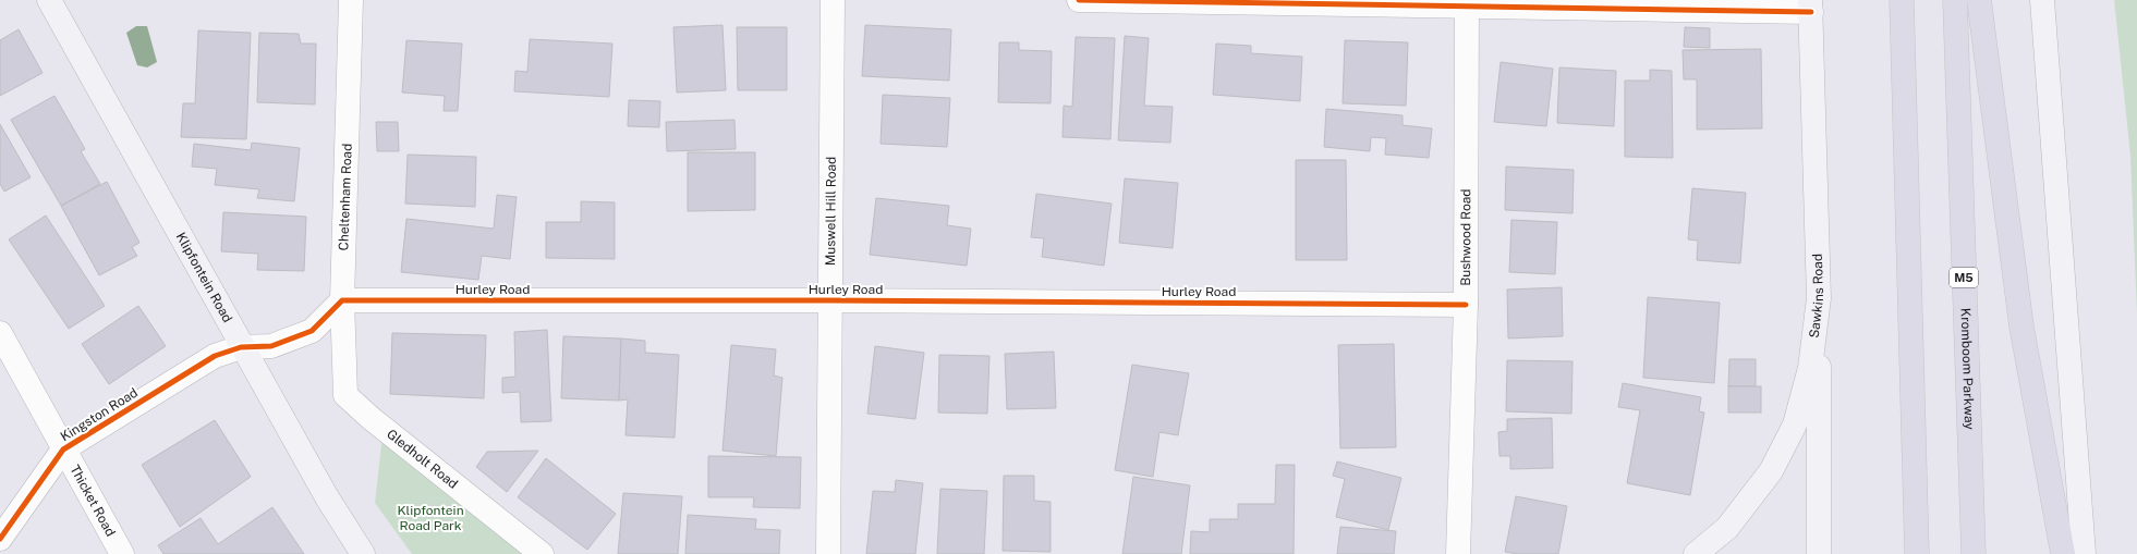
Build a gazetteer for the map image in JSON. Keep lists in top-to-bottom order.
{
  "streets": {
    "highway": ["M5", "Kromboom Parkway"],
    "main road": ["Klipfontein Road", "Sawkins Road"],
    "street": [
      "Cheltenham Road",
      "Muswell Hill Road",
      "Bushwood Road",
      "Hurley Road",
      "Kingston Road",
      "Gledholt Road",
      "Thicket Road"
    ]
  },
  "crossings": [
    ["Cheltenham Road", "Hurley Road"],
    ["Cheltenham Road", "Gledholt Road"],
    ["Muswell Hill Road", "Hurley Road"],
    ["Bushwood Road", "Hurley Road"],
    ["Klipfontein Road", "Kingston Road"],
    ["Kingston Road", "Thicket Road"]
  ],
  "parks": ["Klipfontein Road Park"]
}
